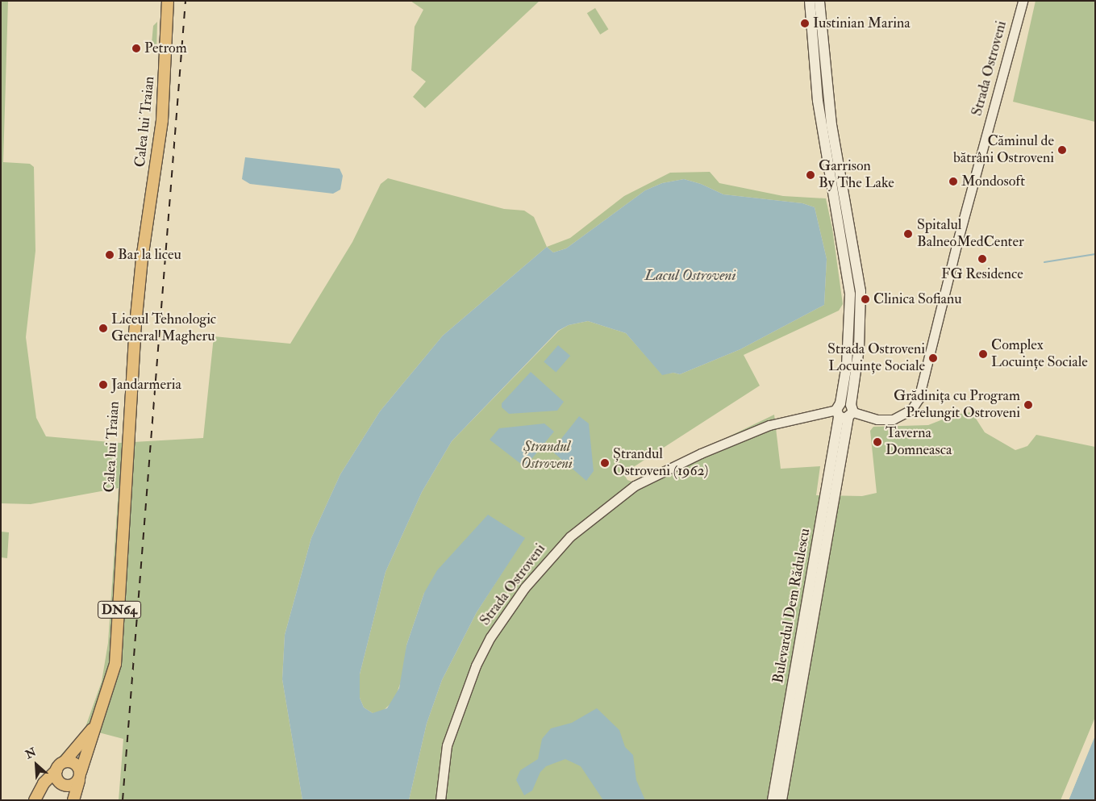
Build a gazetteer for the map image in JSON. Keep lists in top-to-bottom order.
{
  "streets": {
    "main road": ["Calea lui Traian", "Bulevardul Dem Rădulescu", "DN64"],
    "street": ["Strada Ostroveni"]
  },
  "crossings": [
    ["Strada Ostroveni", "Bulevardul Dem Rădulescu"]
  ],
  "water": ["Lacul Ostroveni"],
  "parks": ["Ștrandul Ostroveni"],
  "places": [
    "Iustinian Marina",
    "Petrom",
    "Căminul de bătrâni Ostroveni",
    "Garrison By The Lake",
    "Mondosoft",
    "Spitalul BalneoMedCenter",
    "Bar la liceu",
    "FG Residence",
    "Clinica Sofianu",
    "Liceul Tehnologic General Magheru",
    "Complex Locuințe Sociale",
    "Strada Ostroveni Locuințe Sociale",
    "Jandarmeria",
    "Grădinița cu Program Prelungit Ostroveni",
    "Taverna Domneasca",
    "Ștrandul Ostroveni (1962)"
  ],
  "north": "top left"
}
